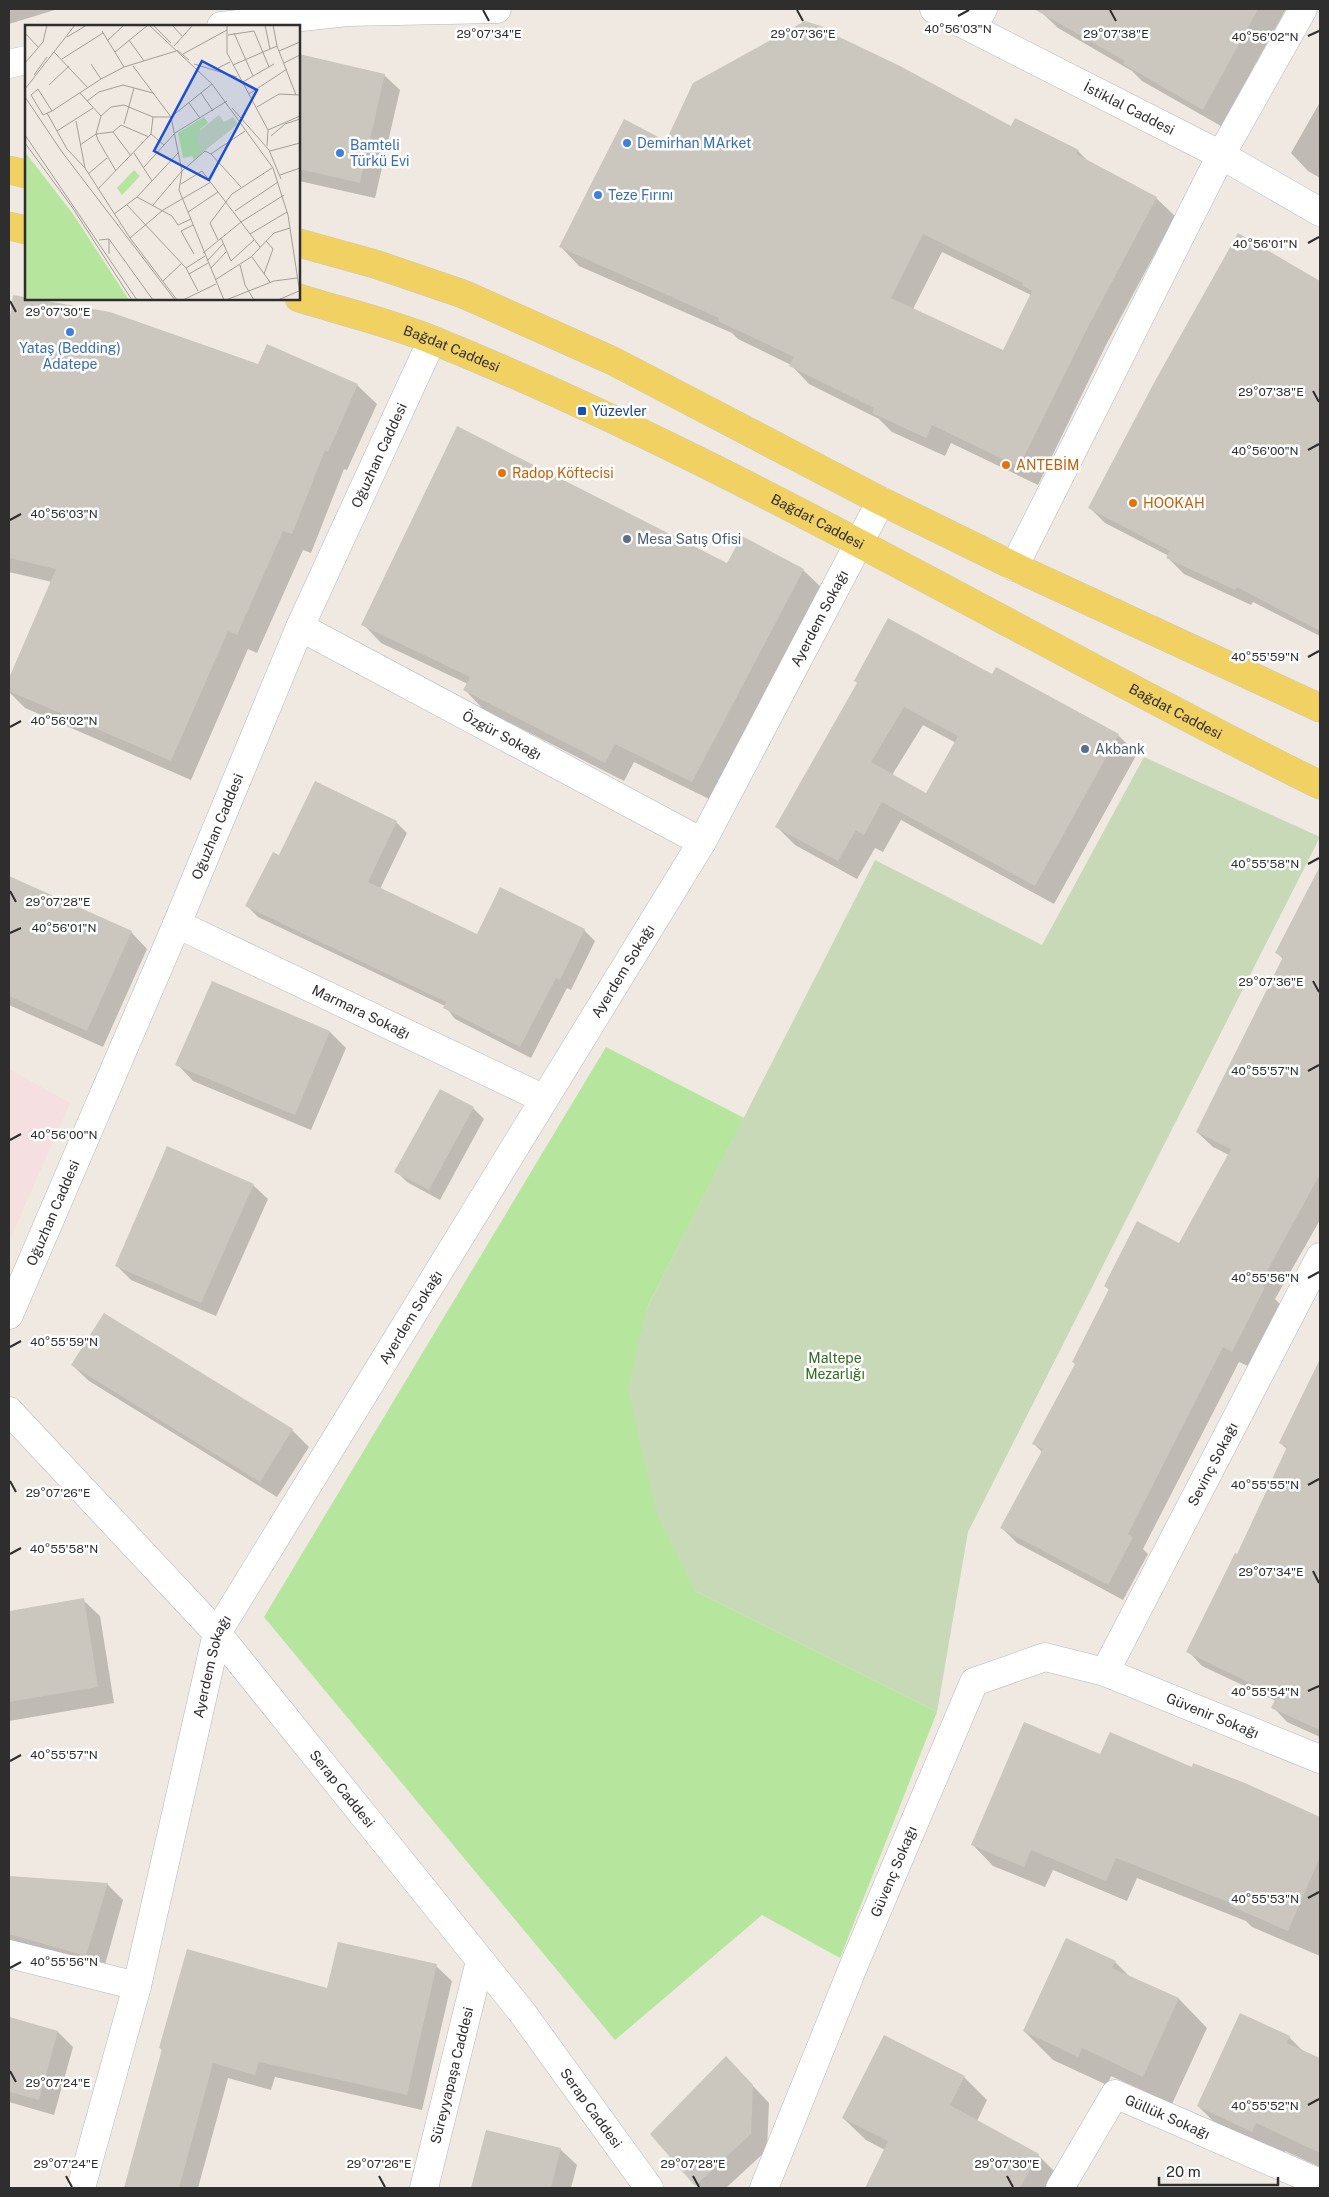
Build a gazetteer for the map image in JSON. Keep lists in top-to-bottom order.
{
  "streets": {
    "main road": ["Bağdat Caddesi"],
    "street": [
      "İstiklal Caddesi",
      "Oğuzhan Caddesi",
      "Ayerdem Sokağı",
      "Özgür Sokağı",
      "Marmara Sokağı",
      "Sevinç Sokağı",
      "Güvenir Sokağı",
      "Serap Caddesi",
      "Güvenç Sokağı",
      "Süreyyapaşa Caddesi",
      "Güllük Sokağı"
    ]
  },
  "crossings": [
    ["Bağdat Caddesi", "Oğuzhan Caddesi"],
    ["Bağdat Caddesi", "Ayerdem Sokağı"],
    ["Oğuzhan Caddesi", "Özgür Sokağı"],
    ["Oğuzhan Caddesi", "Marmara Sokağı"],
    ["Ayerdem Sokağı", "Özgür Sokağı"],
    ["Ayerdem Sokağı", "Marmara Sokağı"],
    ["Ayerdem Sokağı", "Serap Caddesi"],
    ["Sevinç Sokağı", "Güvenir Sokağı"],
    ["Sevinç Sokağı", "Güvenç Sokağı"],
    ["Güvenir Sokağı", "Güvenç Sokağı"],
    ["Serap Caddesi", "Süreyyapaşa Caddesi"]
  ],
  "parks": ["Maltepe Mezarlığı"],
  "places": {
    "other": [
      "Demirhan MArket",
      "Bamteli Türkü Evi",
      "Teze Fırını",
      "Yataş (Bedding) Adatepe",
      "ANTEBİM",
      "Radop Köftecisi",
      "HOOKAH",
      "Mesa Satış Ofisi",
      "Akbank"
    ],
    "transit": ["Yüzevler"]
  },
  "scale_bar": "20 m",
  "coordinates": [
    "40°56'03\"N",
    "29°07'34\"E",
    "29°07'36\"E",
    "29°07'38\"E",
    "40°56'02\"N",
    "40°56'01\"N",
    "29°07'30\"E",
    "40°56'00\"N",
    "40°55'59\"N",
    "40°55'58\"N",
    "29°07'28\"E",
    "40°55'57\"N",
    "40°55'56\"N",
    "40°55'55\"N",
    "29°07'26\"E",
    "40°55'54\"N",
    "40°55'53\"N",
    "29°07'24\"E",
    "40°55'52\"N"
  ]
}
